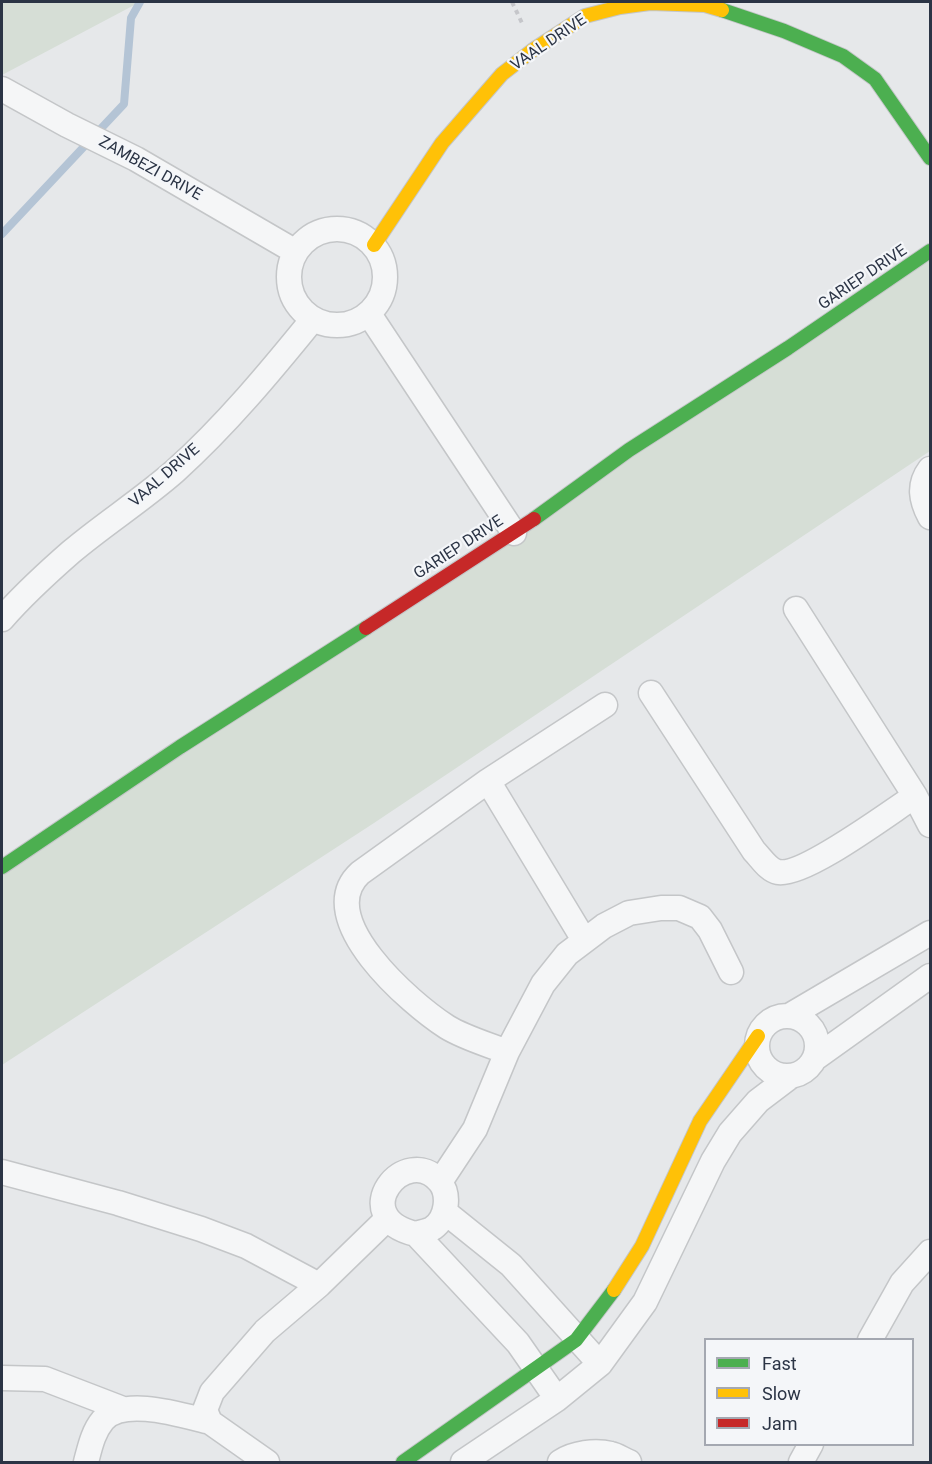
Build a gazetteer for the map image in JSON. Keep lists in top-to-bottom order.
{
  "streets": {
    "street": ["VAAL DRIVE", "ZAMBEZI DRIVE", "GARIEP DRIVE"]
  },
  "crossings": [
    ["VAAL DRIVE", "ZAMBEZI DRIVE"]
  ],
  "legend": ["Fast", "Slow", "Jam"]
}
